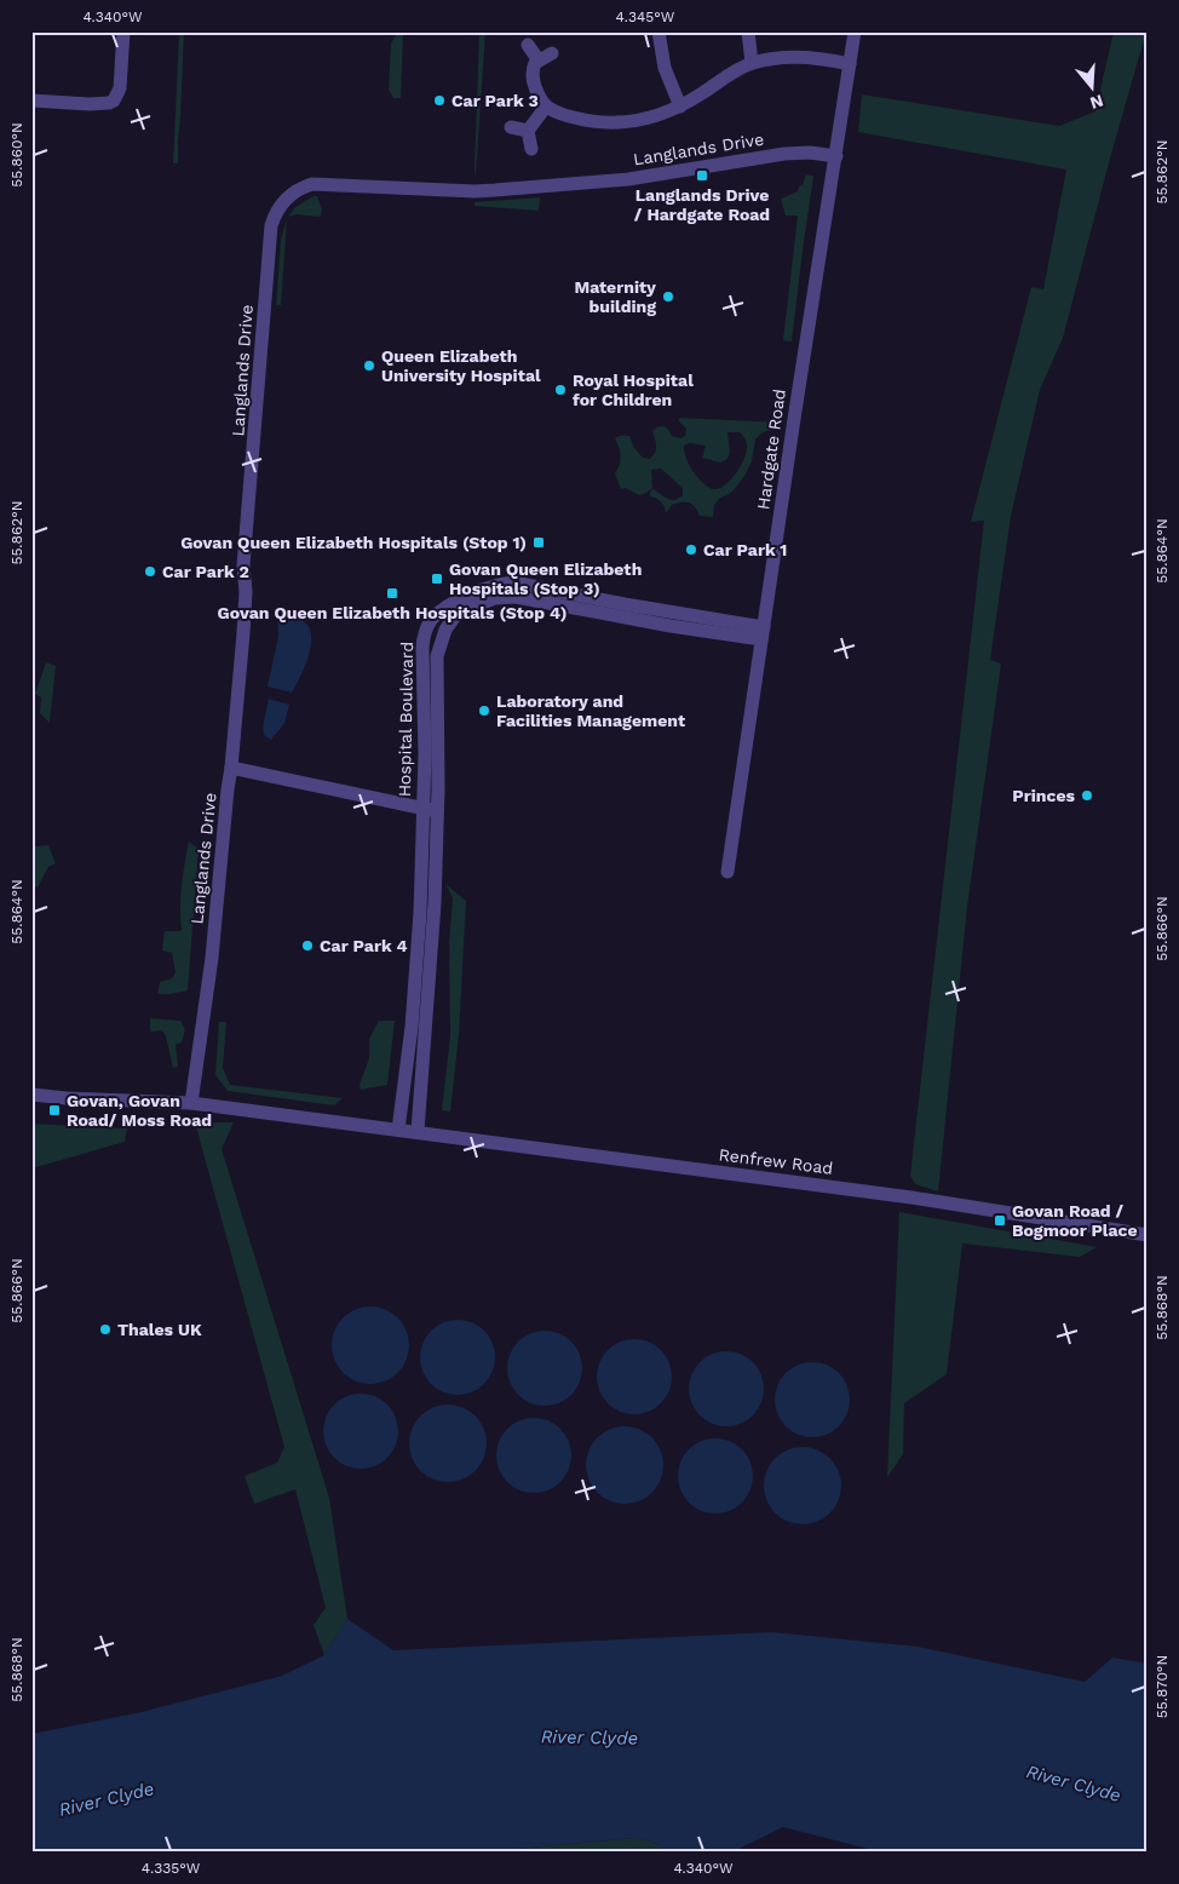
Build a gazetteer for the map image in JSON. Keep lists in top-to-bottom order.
{
  "streets": {
    "street": [
      "Langlands Drive",
      "Hardgate Road",
      "Hospital Boulevard",
      "Renfrew Road"
    ]
  },
  "crossings": [
    ["Langlands Drive", "Hardgate Road"],
    ["Langlands Drive", "Renfrew Road"],
    ["Hardgate Road", "Hospital Boulevard"],
    ["Hospital Boulevard", "Renfrew Road"]
  ],
  "water": ["River Clyde"],
  "places": {
    "other": [
      "Car Park 3",
      "Maternity building",
      "Queen Elizabeth University Hospital",
      "Royal Hospital for Children",
      "Car Park 1",
      "Car Park 2",
      "Laboratory and Facilities Management",
      "Princes",
      "Car Park 4",
      "Thales UK"
    ],
    "transit": [
      "Langlands Drive / Hardgate Road",
      "Govan Queen Elizabeth Hospitals (Stop 1)",
      "Govan Queen Elizabeth Hospitals (Stop 3)",
      "Govan Queen Elizabeth Hospitals (Stop 4)",
      "Govan, Govan Road/ Moss Road",
      "Govan Road / Bogmoor Place"
    ]
  },
  "north": "bottom",
  "coordinates": [
    "4.340°W",
    "4.345°W",
    "55.860°N",
    "55.862°N",
    "55.864°N",
    "55.866°N",
    "55.868°N",
    "55.870°N",
    "4.335°W"
  ]
}
